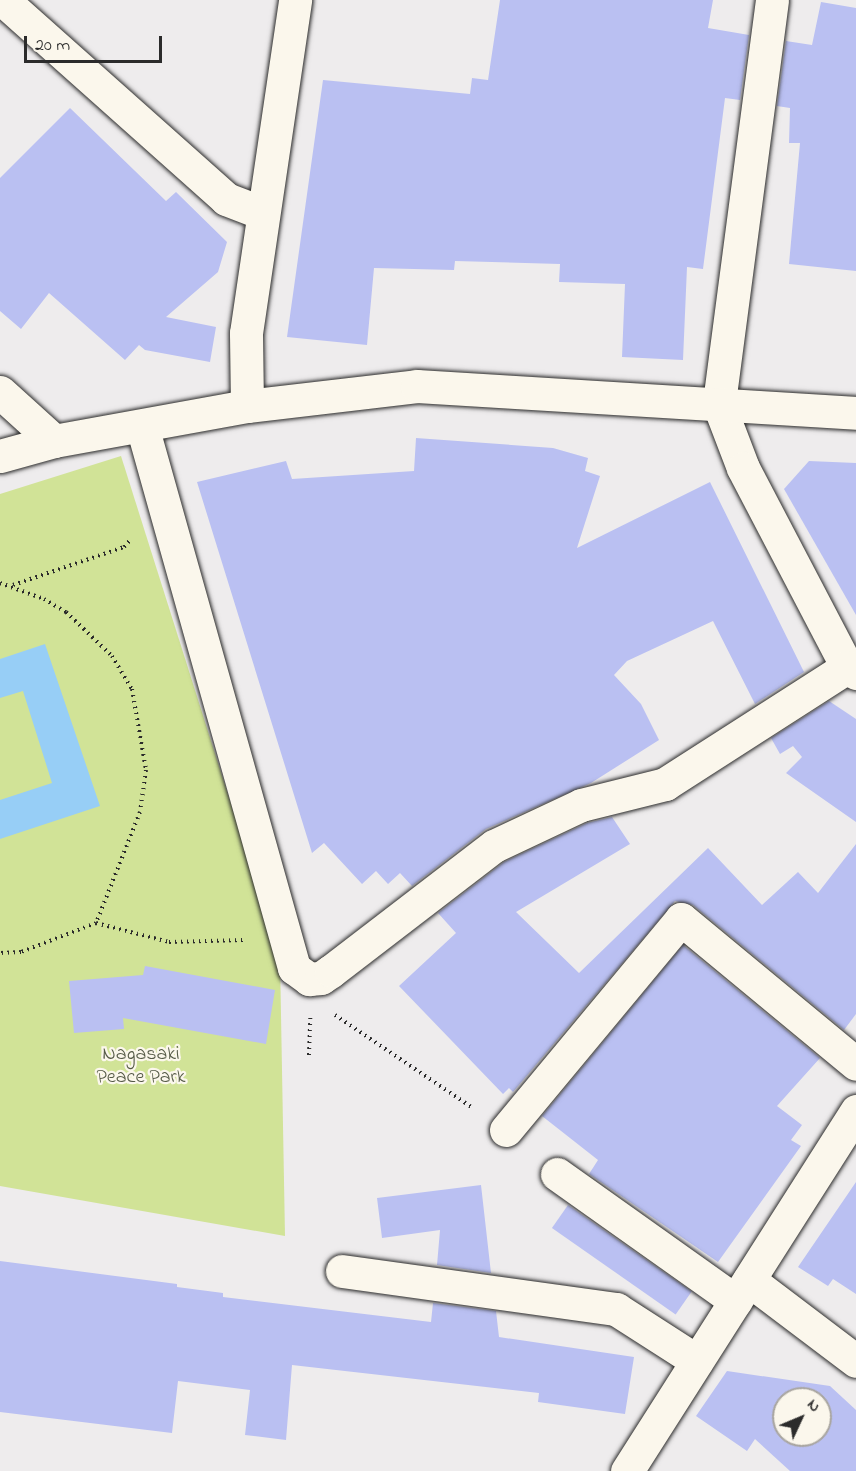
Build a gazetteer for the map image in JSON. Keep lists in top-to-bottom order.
{
  "parks": ["Nagasaki Peace Park"],
  "scale_bar": "20 m",
  "north": "top right"
}
